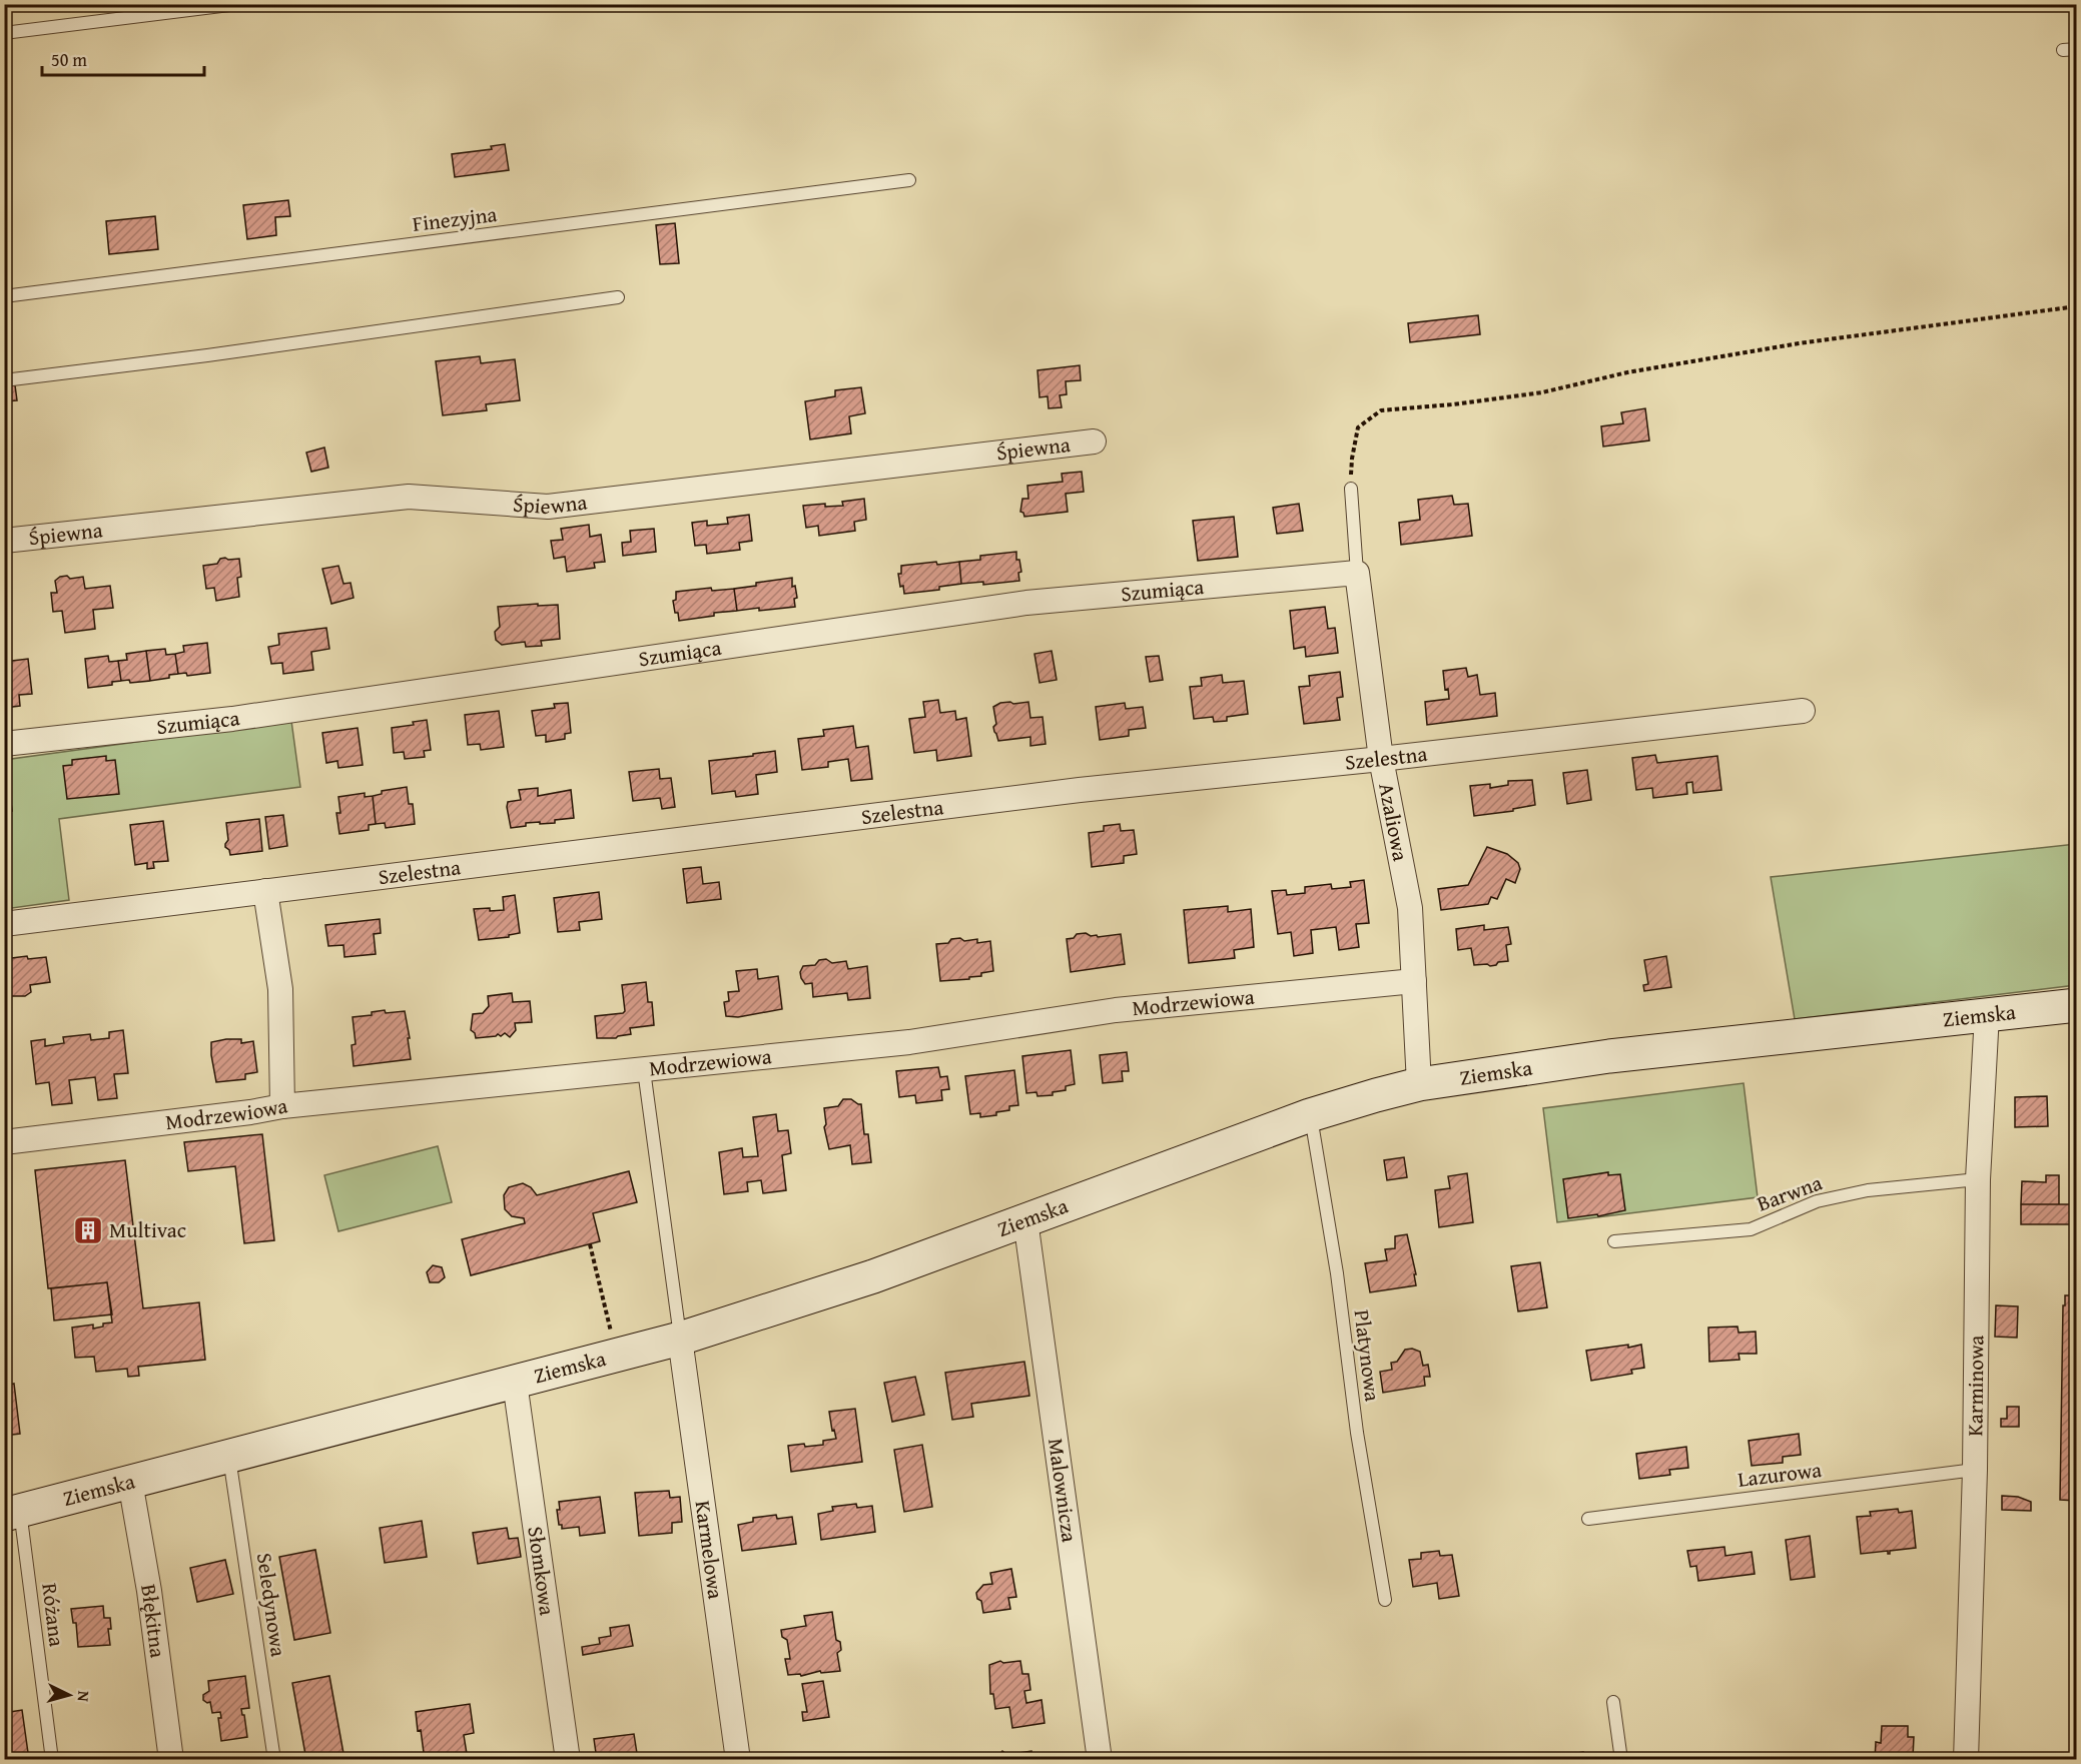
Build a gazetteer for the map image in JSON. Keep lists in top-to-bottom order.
{
  "streets": {
    "street": [
      "Śpiewna",
      "Szumiąca",
      "Szelestna",
      "Azaliowa",
      "Modrzewiowa",
      "Ziemska",
      "Karminowa",
      "Malownicza",
      "Karmelowa",
      "Słomkowa",
      "Błękitna"
    ],
    "lane": [
      "Finezyjna",
      "Barwna",
      "Platynowa",
      "Lazurowa",
      "Seledynowa",
      "Różana"
    ]
  },
  "crossings": [
    ["Szumiąca", "Azaliowa"],
    ["Szelestna", "Azaliowa"],
    ["Azaliowa", "Modrzewiowa"],
    ["Azaliowa", "Ziemska"],
    ["Ziemska", "Platynowa"],
    ["Ziemska", "Karminowa"],
    ["Ziemska", "Malownicza"],
    ["Ziemska", "Karmelowa"],
    ["Ziemska", "Słomkowa"],
    ["Ziemska", "Seledynowa"],
    ["Ziemska", "Różana"],
    ["Ziemska", "Błękitna"],
    ["Barwna", "Karminowa"],
    ["Karminowa", "Lazurowa"]
  ],
  "places": {
    "building": ["Multivac"]
  },
  "scale_bar": "50 m",
  "north": "right"
}
